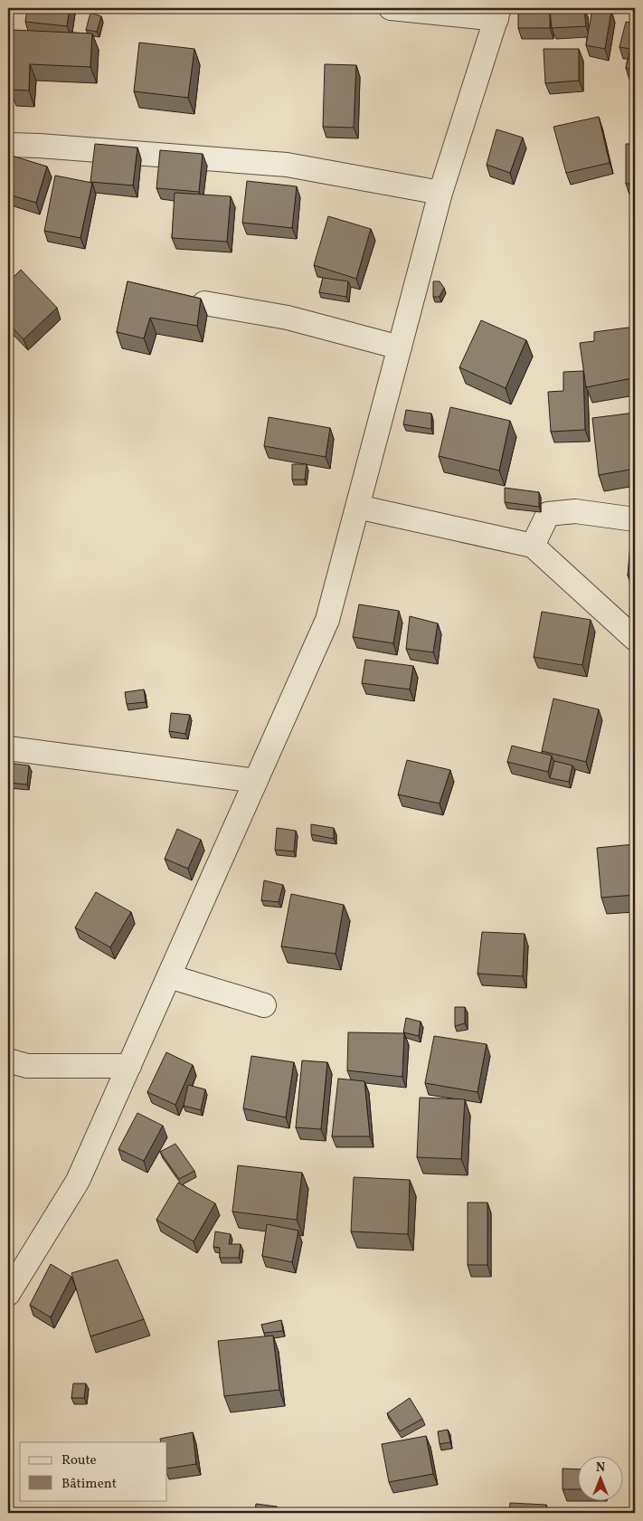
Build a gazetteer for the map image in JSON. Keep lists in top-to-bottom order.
{
  "legend": ["Route", "Bâtiment"],
  "north": "top"
}
